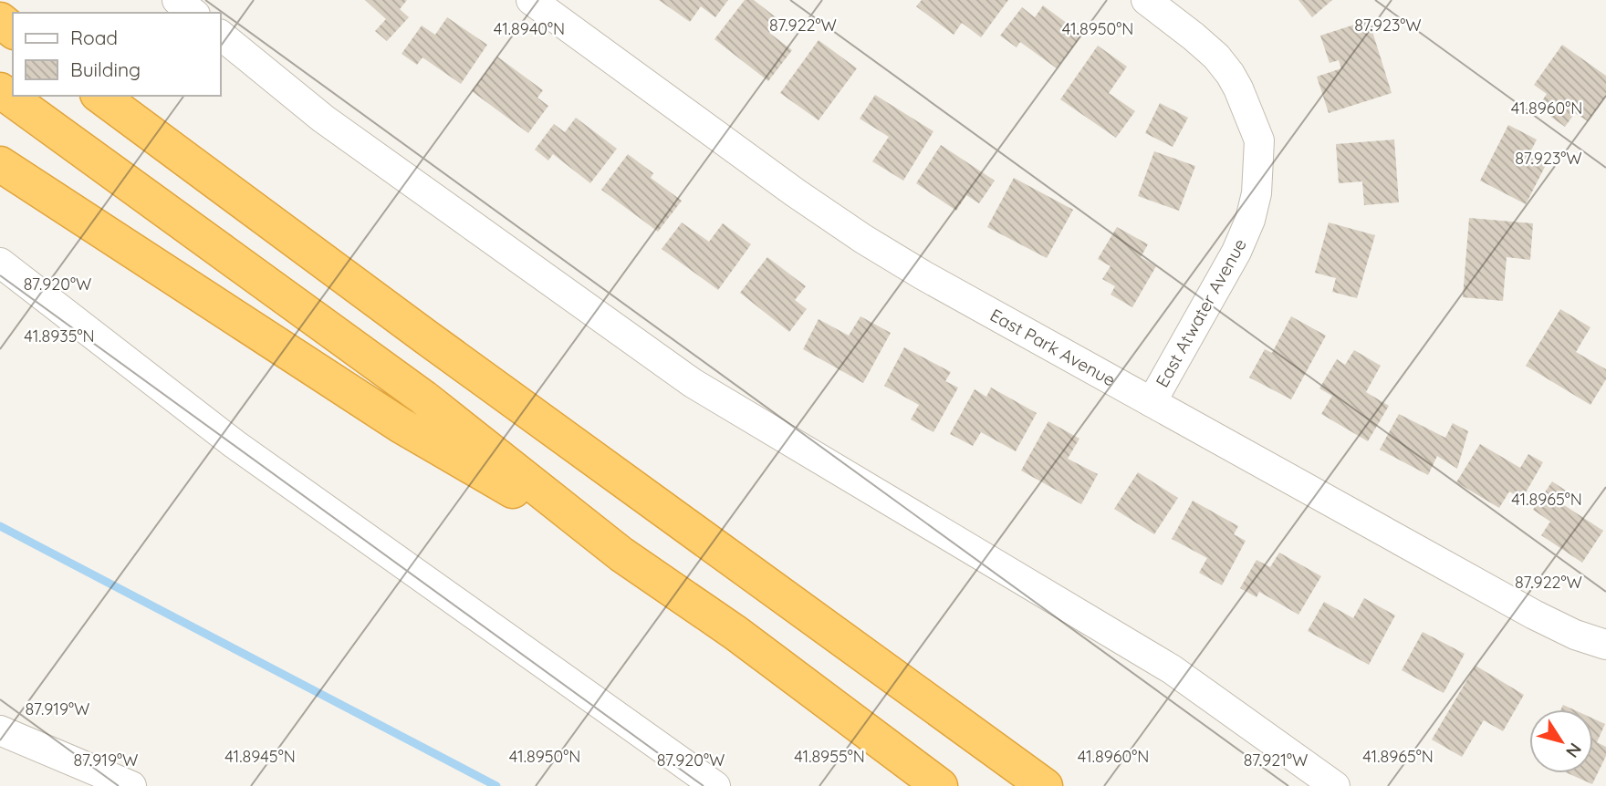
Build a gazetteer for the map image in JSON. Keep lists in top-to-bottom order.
{
  "streets": {
    "street": ["East Atwater Avenue", "East Park Avenue"]
  },
  "crossings": [
    ["East Atwater Avenue", "East Park Avenue"]
  ],
  "legend": ["Road", "Building"],
  "north": "bottom right",
  "coordinates": [
    "87.923°W",
    "87.922°W",
    "41.8950°N",
    "41.8940°N",
    "41.8960°N",
    "87.920°W",
    "41.8935°N",
    "41.8965°N",
    "87.919°W",
    "41.8945°N",
    "41.8955°N",
    "87.921°W"
  ]
}
